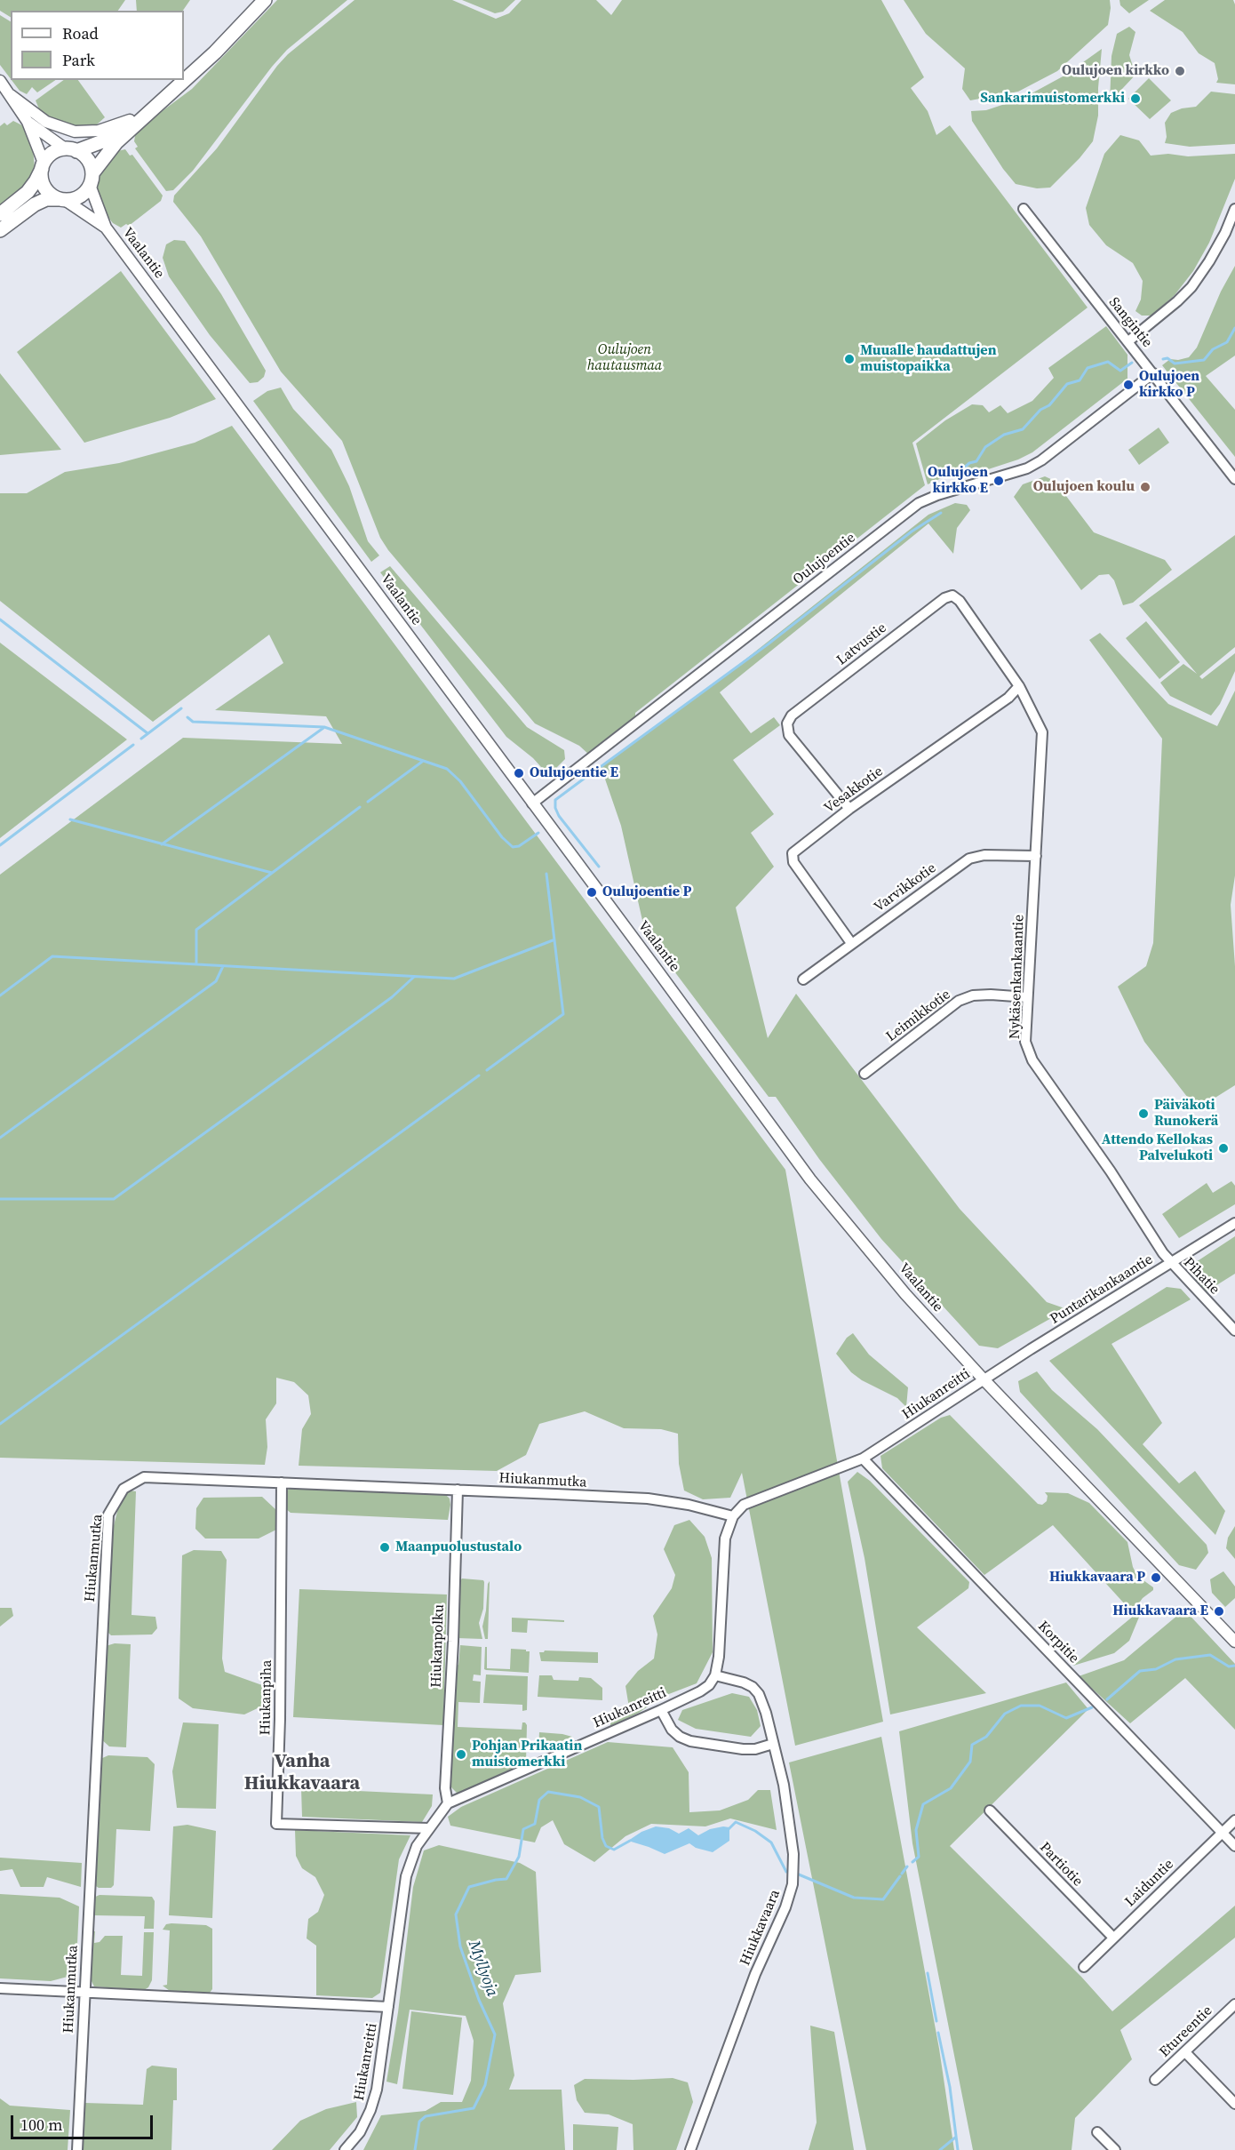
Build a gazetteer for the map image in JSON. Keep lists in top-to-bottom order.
{
  "streets": {
    "street": [
      "Vaalantie",
      "Sangintie",
      "Oulujoentie",
      "Latvustie",
      "Vesakkotie",
      "Varvikkotie",
      "Nykäsenkankaantie",
      "Leimikkotie",
      "Pihatie",
      "Puntarikankaantie",
      "Hiukanreitti",
      "Hiukanmutka",
      "Korpitie",
      "Hiukanpolku",
      "Hiukanpiha",
      "Partiotie",
      "Laiduntie",
      "Hiukkavaara",
      "Etureentie"
    ]
  },
  "crossings": [
    ["Vaalantie", "Oulujoentie"],
    ["Vaalantie", "Puntarikankaantie"],
    ["Vaalantie", "Hiukanreitti"],
    ["Sangintie", "Oulujoentie"],
    ["Latvustie", "Vesakkotie"],
    ["Latvustie", "Nykäsenkankaantie"],
    ["Vesakkotie", "Varvikkotie"],
    ["Vesakkotie", "Nykäsenkankaantie"],
    ["Varvikkotie", "Nykäsenkankaantie"],
    ["Nykäsenkankaantie", "Leimikkotie"],
    ["Nykäsenkankaantie", "Pihatie"],
    ["Nykäsenkankaantie", "Puntarikankaantie"],
    ["Pihatie", "Puntarikankaantie"],
    ["Puntarikankaantie", "Hiukanreitti"],
    ["Hiukanreitti", "Hiukanmutka"],
    ["Hiukanreitti", "Korpitie"],
    ["Hiukanreitti", "Hiukanpolku"],
    ["Hiukanreitti", "Hiukanpiha"],
    ["Hiukanreitti", "Hiukkavaara"],
    ["Hiukanmutka", "Hiukanpolku"],
    ["Hiukanmutka", "Hiukanpiha"],
    ["Korpitie", "Laiduntie"],
    ["Partiotie", "Laiduntie"]
  ],
  "districts": ["Vanha Hiukkavaara"],
  "water": ["Myllyoja"],
  "parks": ["Oulujoen hautausmaa"],
  "places": [
    "Oulujoen kirkko",
    "Sankarimuistomerkki",
    "Muualle haudattujen muistopaikka",
    "Oulujoen kirkko P",
    "Oulujoen kirkko E",
    "Oulujoen koulu",
    "Oulujoentie E",
    "Oulujoentie P",
    "Päiväkoti Runokerä",
    "Attendo Kellokas Palvelukoti",
    "Maanpuolustustalo",
    "Hiukkavaara P",
    "Hiukkavaara E",
    "Pohjan Prikaatin muistomerkki"
  ],
  "legend": ["Road", "Park"],
  "scale_bar": "100 m"
}
